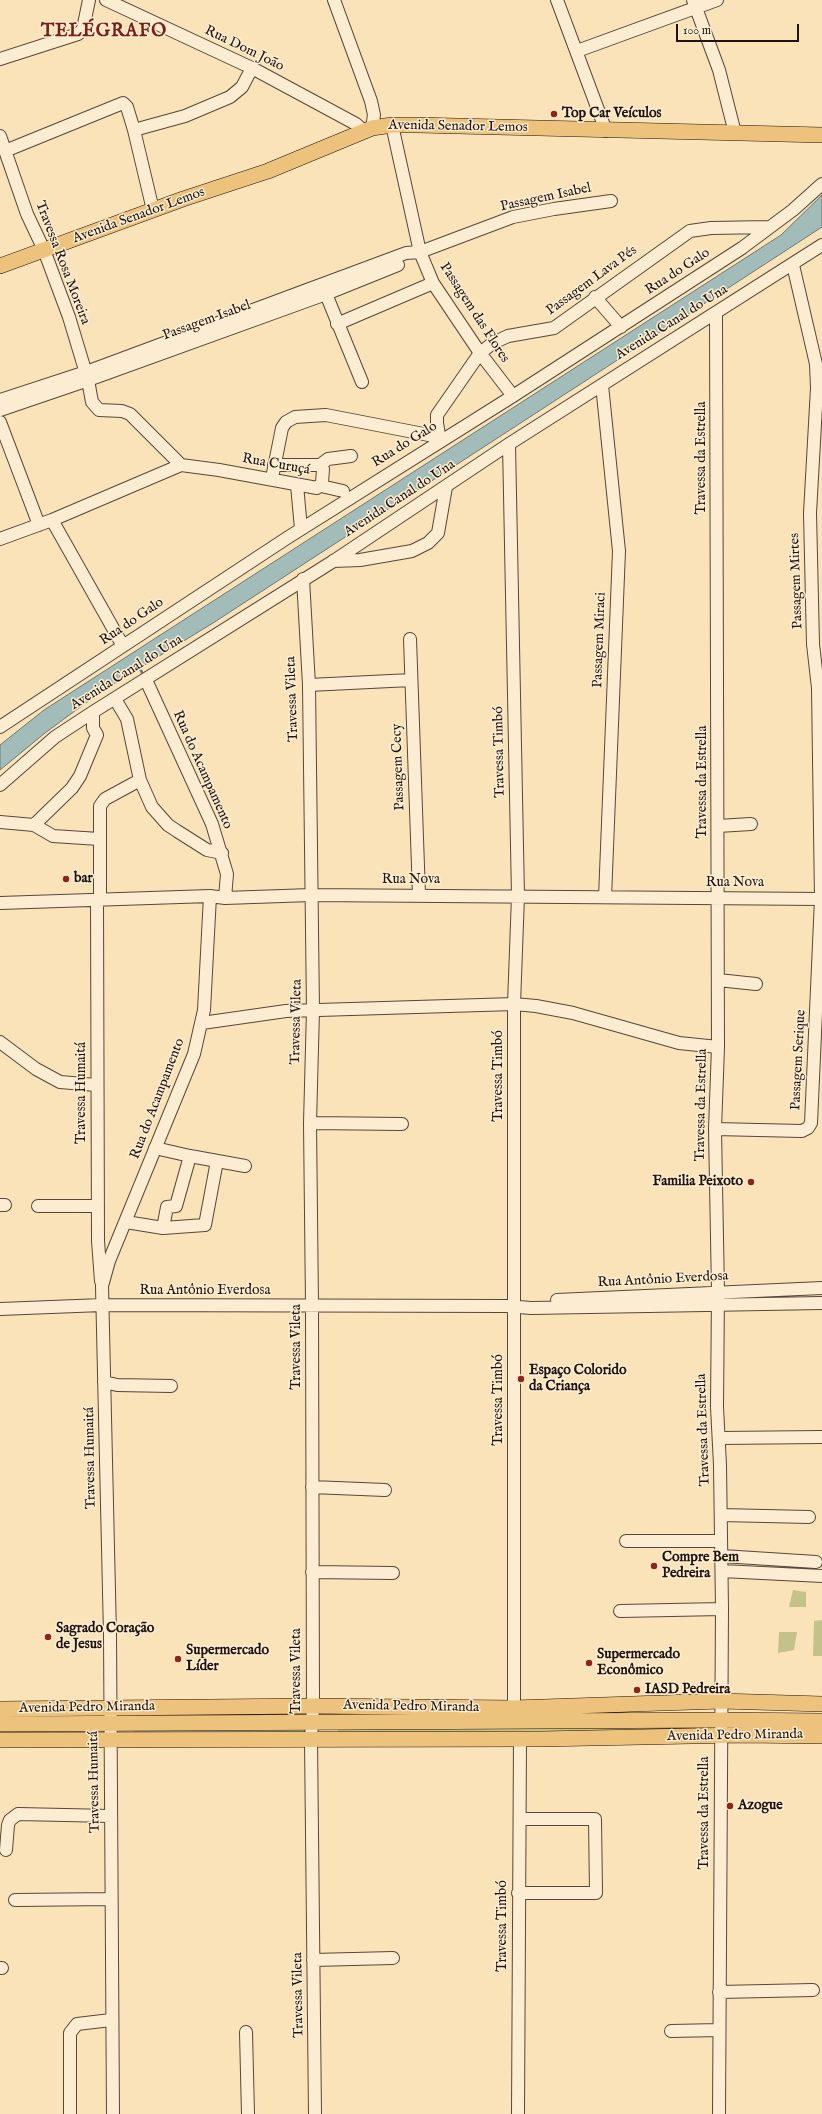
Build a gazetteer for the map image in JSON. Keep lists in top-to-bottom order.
{
  "streets": {
    "main road": ["Avenida Senador Lemos", "Avenida Pedro Miranda"],
    "street": [
      "Rua Dom João",
      "Passagem Isabel",
      "Travessa Rosa Moreira",
      "Rua do Galo",
      "Passagem Lava Pés",
      "Passagem das Flores",
      "Avenida Canal do Una",
      "Travessa da Estrella",
      "Rua Curuçá",
      "Passagem Mirtes",
      "Passagem Miraci",
      "Travessa Vileta",
      "Travessa Timbó",
      "Passagem Cecy",
      "Rua do Acampamento",
      "Rua Nova",
      "Passagem Serique",
      "Travessa Humaitá",
      "Rua Antônio Everdosa"
    ]
  },
  "crossings": [
    ["Rua Dom João", "Avenida Senador Lemos"],
    ["Avenida Senador Lemos", "Travessa Rosa Moreira"],
    ["Avenida Senador Lemos", "Passagem das Flores"],
    ["Passagem Isabel", "Travessa Rosa Moreira"],
    ["Passagem Isabel", "Passagem das Flores"],
    ["Travessa Rosa Moreira", "Rua Curuçá"],
    ["Rua do Galo", "Passagem Lava Pés"],
    ["Rua do Galo", "Passagem das Flores"],
    ["Passagem Lava Pés", "Passagem das Flores"],
    ["Avenida Canal do Una", "Travessa da Estrella"],
    ["Avenida Canal do Una", "Passagem Mirtes"],
    ["Avenida Canal do Una", "Passagem Miraci"],
    ["Avenida Canal do Una", "Travessa Vileta"],
    ["Avenida Canal do Una", "Travessa Timbó"],
    ["Avenida Canal do Una", "Rua do Acampamento"],
    ["Travessa da Estrella", "Rua Nova"],
    ["Travessa da Estrella", "Passagem Serique"],
    ["Travessa da Estrella", "Rua Antônio Everdosa"],
    ["Travessa da Estrella", "Avenida Pedro Miranda"],
    ["Passagem Mirtes", "Rua Nova"],
    ["Passagem Mirtes", "Passagem Serique"],
    ["Passagem Miraci", "Rua Nova"],
    ["Travessa Vileta", "Rua Nova"],
    ["Travessa Vileta", "Rua Antônio Everdosa"],
    ["Travessa Vileta", "Avenida Pedro Miranda"],
    ["Travessa Timbó", "Rua Nova"],
    ["Travessa Timbó", "Rua Antônio Everdosa"],
    ["Travessa Timbó", "Avenida Pedro Miranda"],
    ["Passagem Cecy", "Rua Nova"],
    ["Rua do Acampamento", "Rua Nova"],
    ["Rua do Acampamento", "Travessa Humaitá"],
    ["Rua do Acampamento", "Rua Antônio Everdosa"],
    ["Rua Nova", "Passagem Serique"],
    ["Rua Nova", "Travessa Humaitá"],
    ["Travessa Humaitá", "Rua Antônio Everdosa"],
    ["Travessa Humaitá", "Avenida Pedro Miranda"]
  ],
  "districts": ["TELÉGRAFO"],
  "places": [
    "Top Car Veículos",
    "bar",
    "Familia Peixoto",
    "Espaço Colorido da Criança",
    "Compre Bem Pedreira",
    "Sagrado Coração de Jesus",
    "Supermercado Líder",
    "Supermercado Econômico",
    "IASD Pedreira",
    "Azogue"
  ],
  "scale_bar": "100 m"
}
